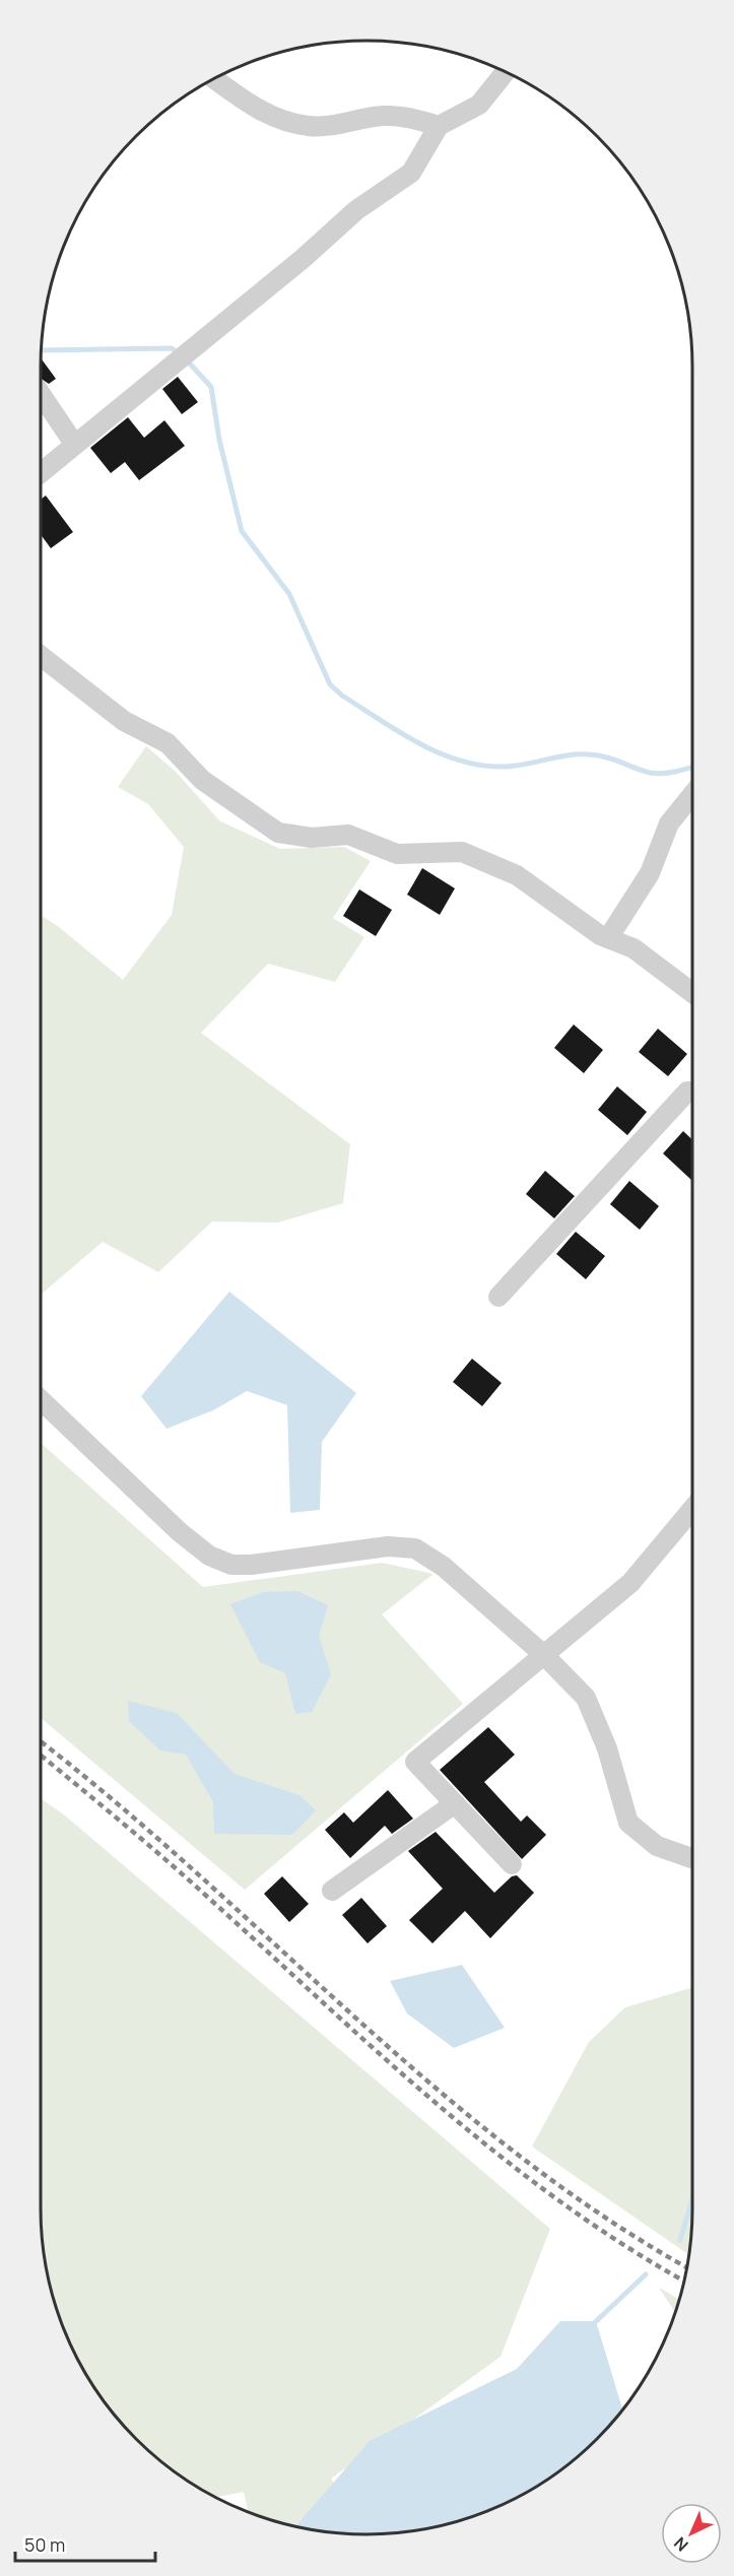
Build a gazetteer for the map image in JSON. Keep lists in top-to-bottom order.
{
  "scale_bar": "50 m",
  "north": "bottom left"
}
